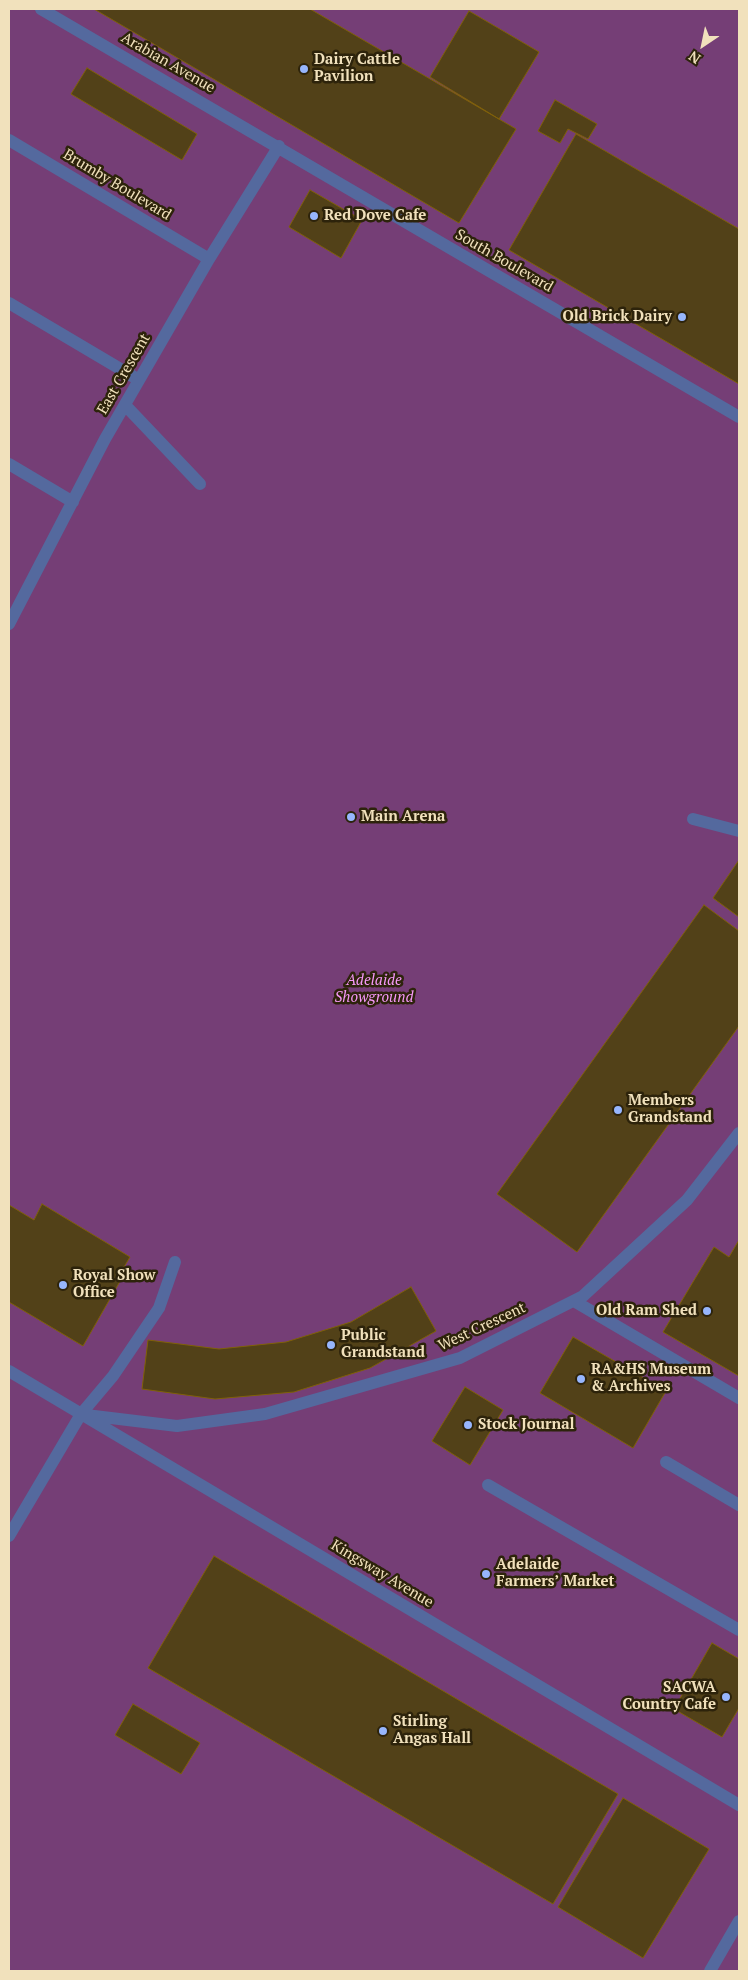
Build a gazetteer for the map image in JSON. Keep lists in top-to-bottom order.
{
  "streets": {
    "street": [
      "Arabian Avenue",
      "Brumby Boulevard",
      "South Boulevard",
      "East Crescent",
      "West Crescent",
      "Kingsway Avenue"
    ]
  },
  "crossings": [
    ["Arabian Avenue", "South Boulevard"],
    ["Arabian Avenue", "East Crescent"],
    ["Brumby Boulevard", "East Crescent"],
    ["South Boulevard", "East Crescent"],
    ["West Crescent", "Kingsway Avenue"]
  ],
  "parks": ["Adelaide Showground"],
  "places": [
    "Dairy Cattle Pavilion",
    "Red Dove Cafe",
    "Old Brick Dairy",
    "Main Arena",
    "Members Grandstand",
    "Royal Show Office",
    "Old Ram Shed",
    "Public Grandstand",
    "RA&HS Museum & Archives",
    "Stock Journal",
    "Adelaide Farmers’ Market",
    "SACWA Country Cafe",
    "Stirling Angas Hall"
  ],
  "north": "bottom left"
}
